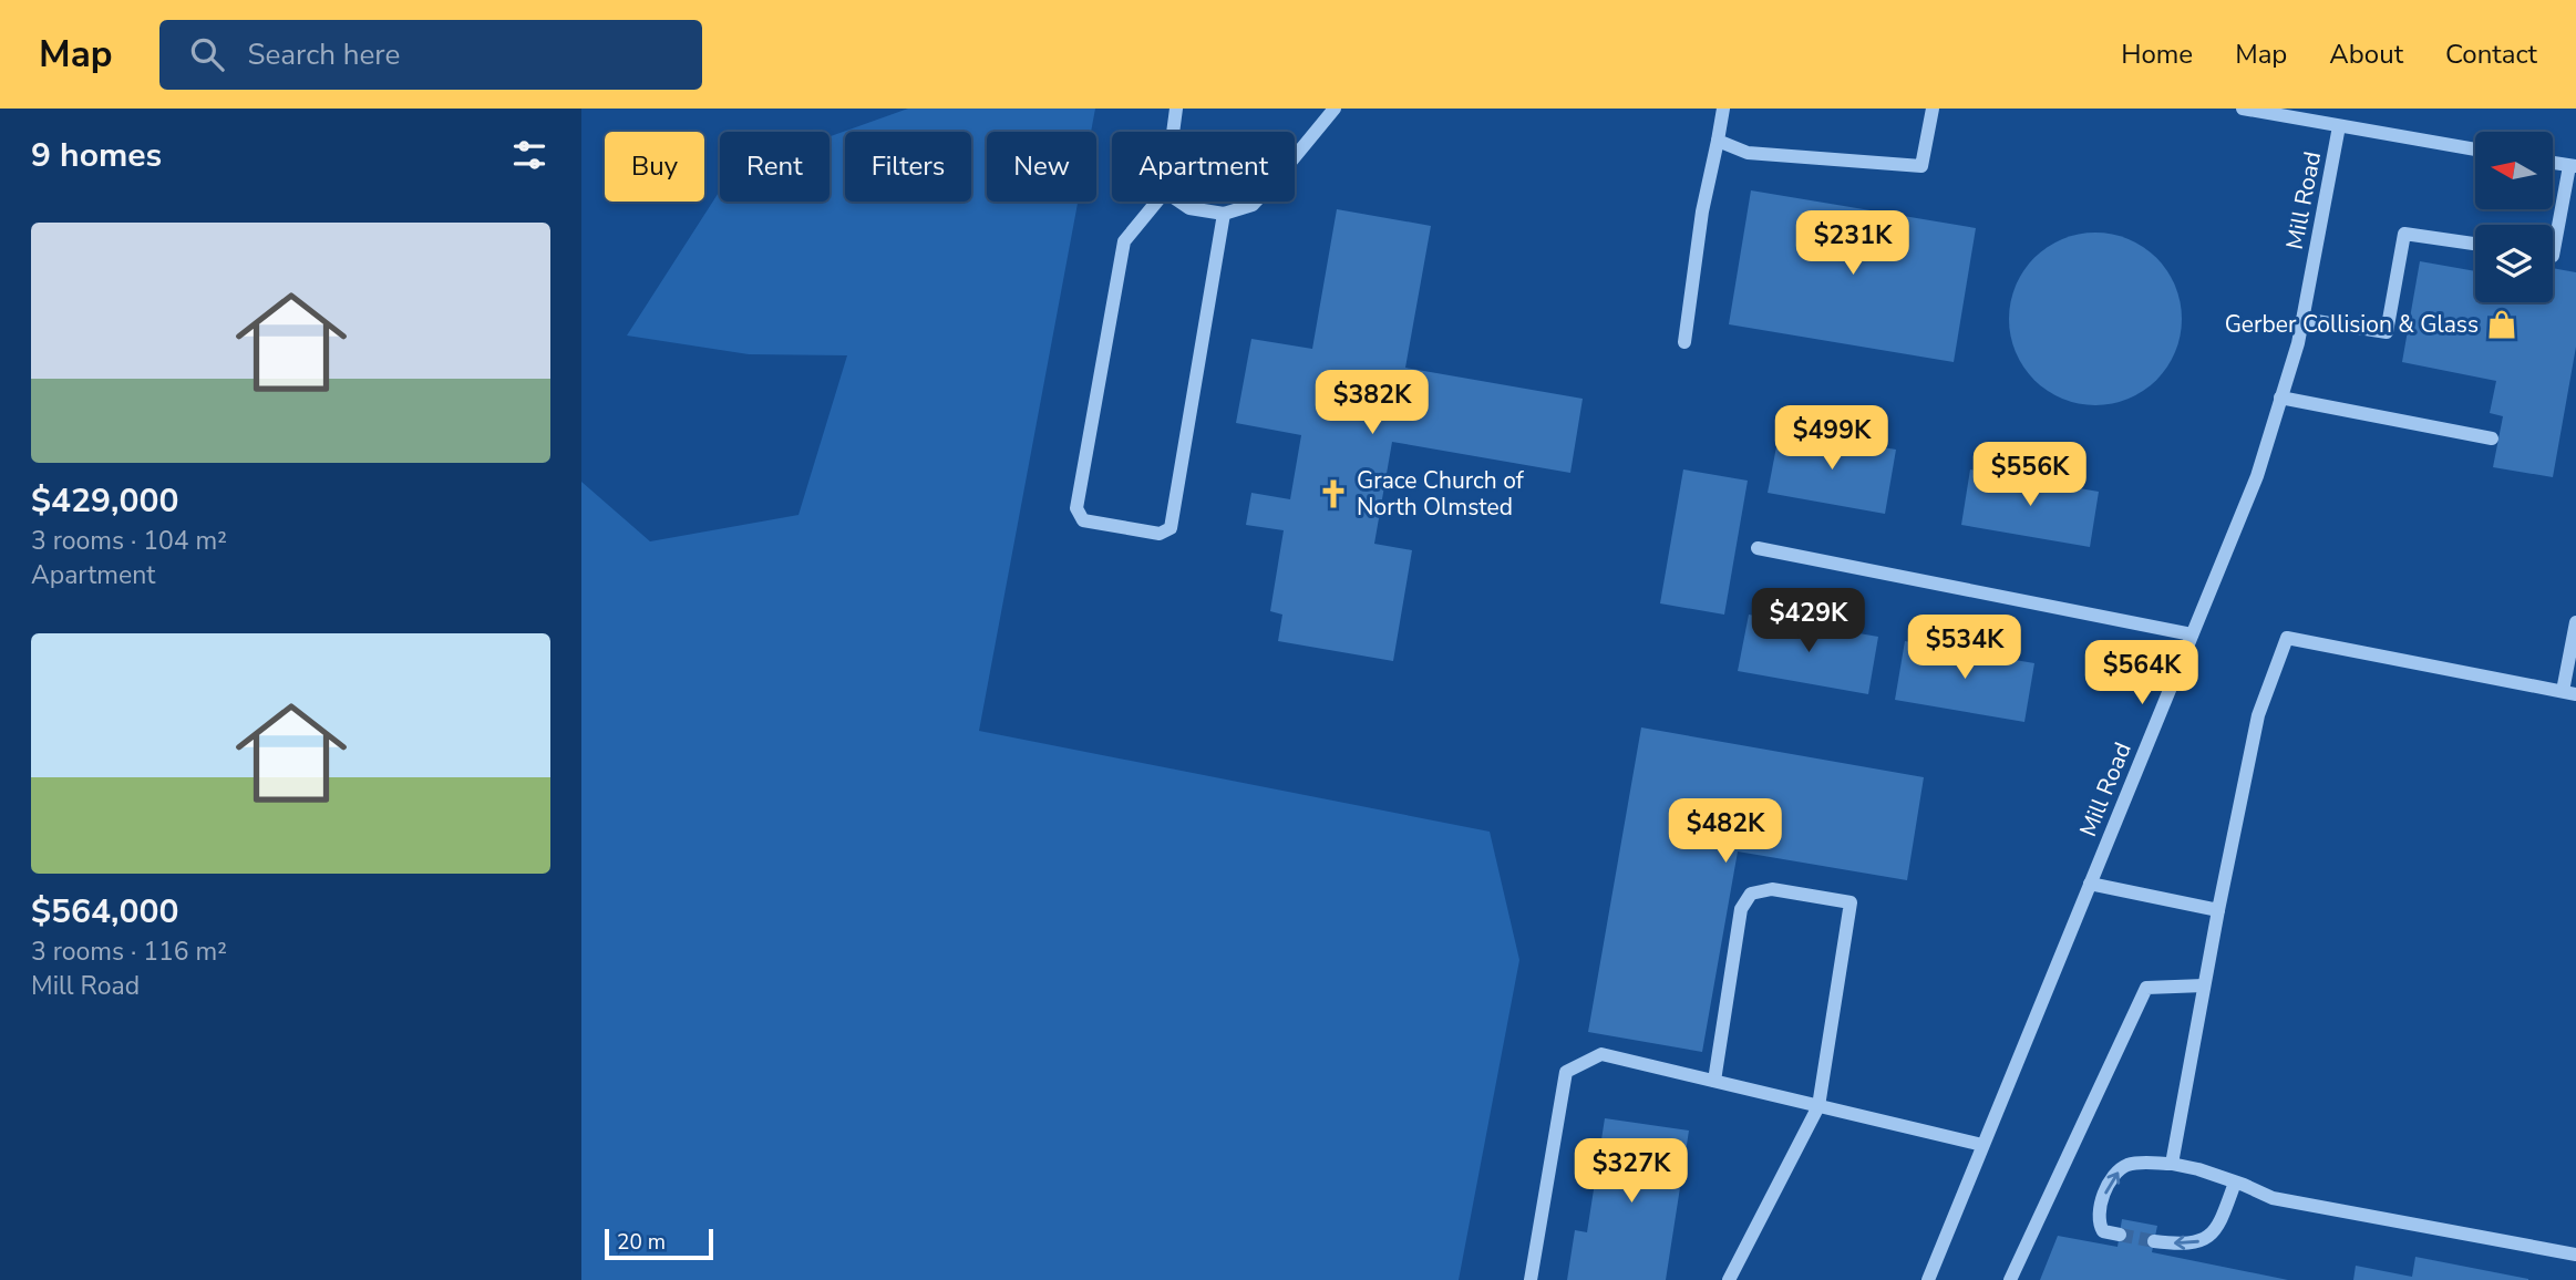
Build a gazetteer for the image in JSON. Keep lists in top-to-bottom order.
{
  "streets": {
    "street": ["Mill Road"]
  },
  "places": {
    "shop": ["Gerber Collision & Glass"],
    "church": ["Grace Church of North Olmsted"]
  },
  "scale_bar": "20 m",
  "north": "left",
  "page": {
    "header": "Map",
    "search": "Search here",
    "nav": [
      "Home",
      "Map",
      "About",
      "Contact"
    ],
    "heading": "9 homes",
    "chip": [
      "Buy",
      "Rent",
      "Filters",
      "New",
      "Apartment"
    ],
    "list": [
      {
        "name": "$429,000",
        "note": "3 rooms · 104 m² · Apartment"
      },
      {
        "name": "$564,000",
        "note": "3 rooms · 116 m² · Mill Road"
      }
    ],
    "price": [
      "$231K",
      "$382K",
      "$499K",
      "$556K",
      "$429K",
      "$534K",
      "$564K",
      "$482K",
      "$327K"
    ],
    "scale": "20 m"
  }
}
